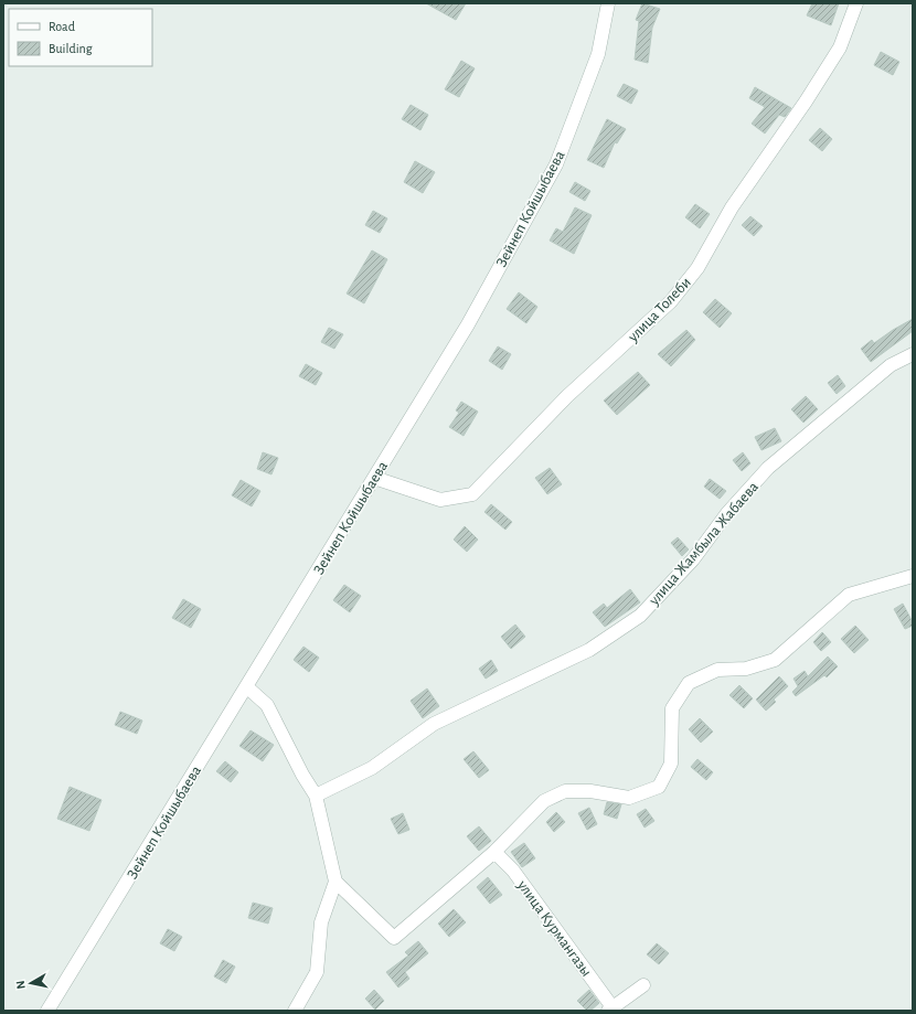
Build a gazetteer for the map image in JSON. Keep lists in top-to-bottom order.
{
  "streets": {
    "street": [
      "Зейнеп Койшыбаева",
      "улица Толеби",
      "улица Жамбыла Жабаева",
      "улица Курмангазы"
    ]
  },
  "crossings": [
    ["Зейнеп Койшыбаева", "улица Толеби"]
  ],
  "legend": ["Road", "Building"],
  "north": "left"
}
